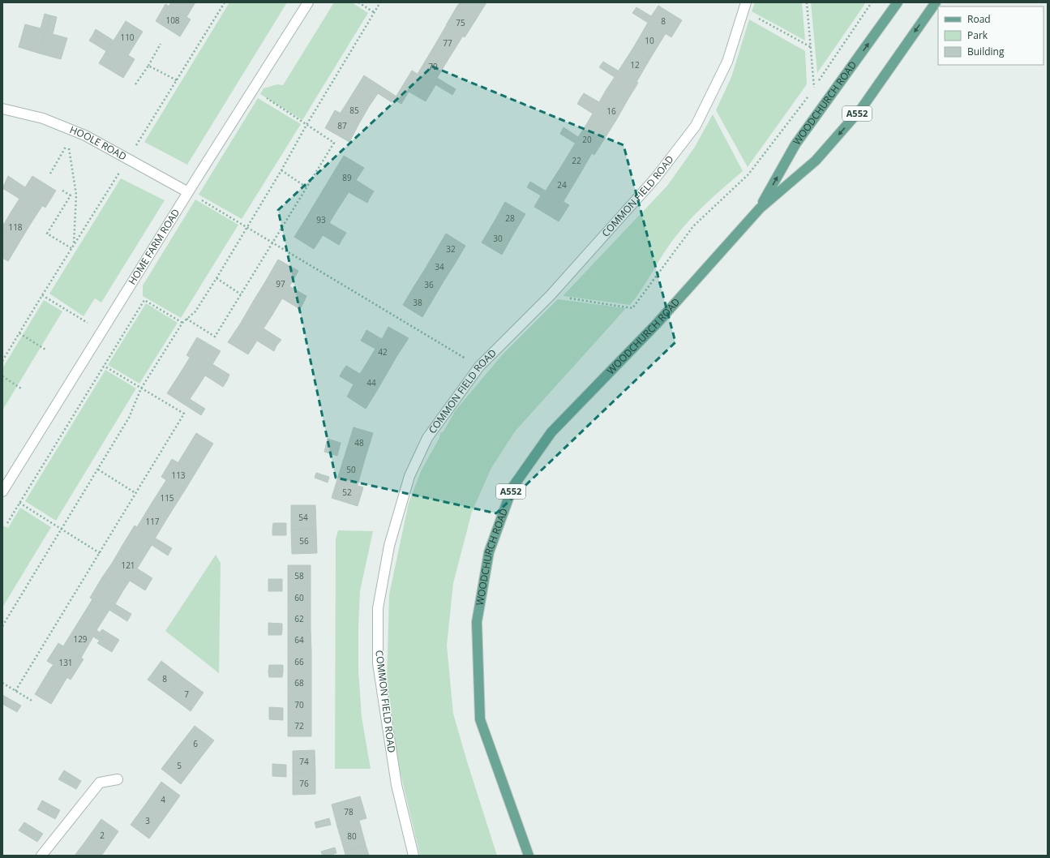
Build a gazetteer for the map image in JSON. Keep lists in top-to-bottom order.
{
  "streets": {
    "main road": ["WOODCHURCH ROAD", "A552"],
    "street": ["HOOLE ROAD", "COMMON FIELD ROAD", "HOME FARM ROAD"]
  },
  "crossings": [
    ["HOOLE ROAD", "HOME FARM ROAD"]
  ],
  "house_numbers": [
    "108",
    "8",
    "75",
    "110",
    "10",
    "77",
    "12",
    "79",
    "85",
    "16",
    "87",
    "20",
    "22",
    "89",
    "24",
    "28",
    "93",
    "118",
    "30",
    "32",
    "34",
    "97",
    "36",
    "38",
    "42",
    "44",
    "48",
    "50",
    "113",
    "52",
    "115",
    "54",
    "117",
    "56",
    "121",
    "58",
    "60",
    "62",
    "129",
    "64",
    "66",
    "131",
    "8",
    "68",
    "7",
    "70",
    "72",
    "6",
    "74",
    "5",
    "76",
    "4",
    "78",
    "3",
    "2",
    "80"
  ],
  "legend": ["Road", "Park", "Building"]
}
